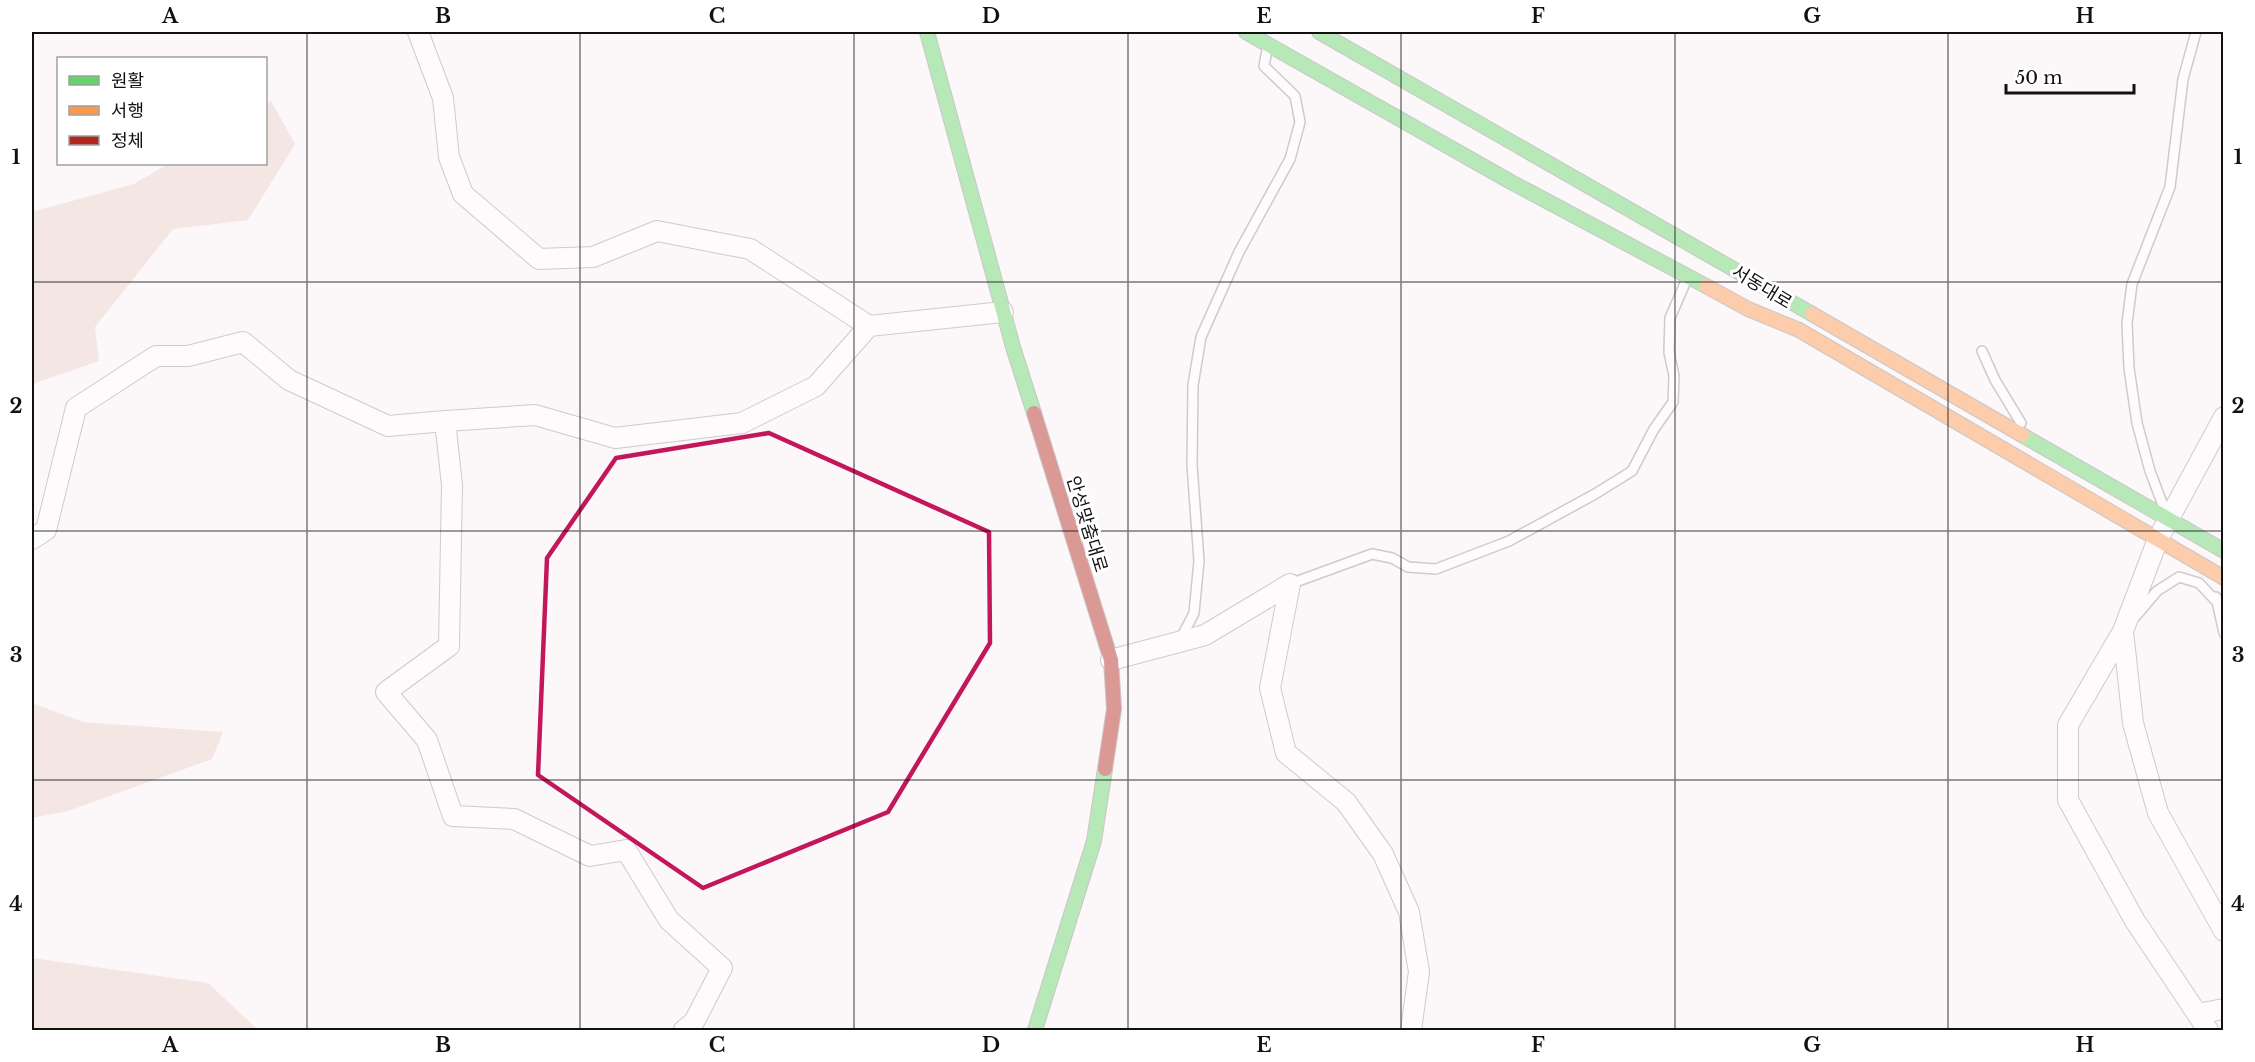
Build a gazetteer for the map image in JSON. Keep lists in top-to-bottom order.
{
  "streets": {
    "main road": ["서동대로", "안성맞춤대로"]
  },
  "legend": ["원활", "서행", "정체"],
  "scale_bar": "50 m",
  "grid": {
    "columns": [
      "A",
      "B",
      "C",
      "D",
      "E",
      "F",
      "G",
      "H"
    ],
    "rows": [
      "1",
      "2",
      "3",
      "4"
    ]
  }
}
